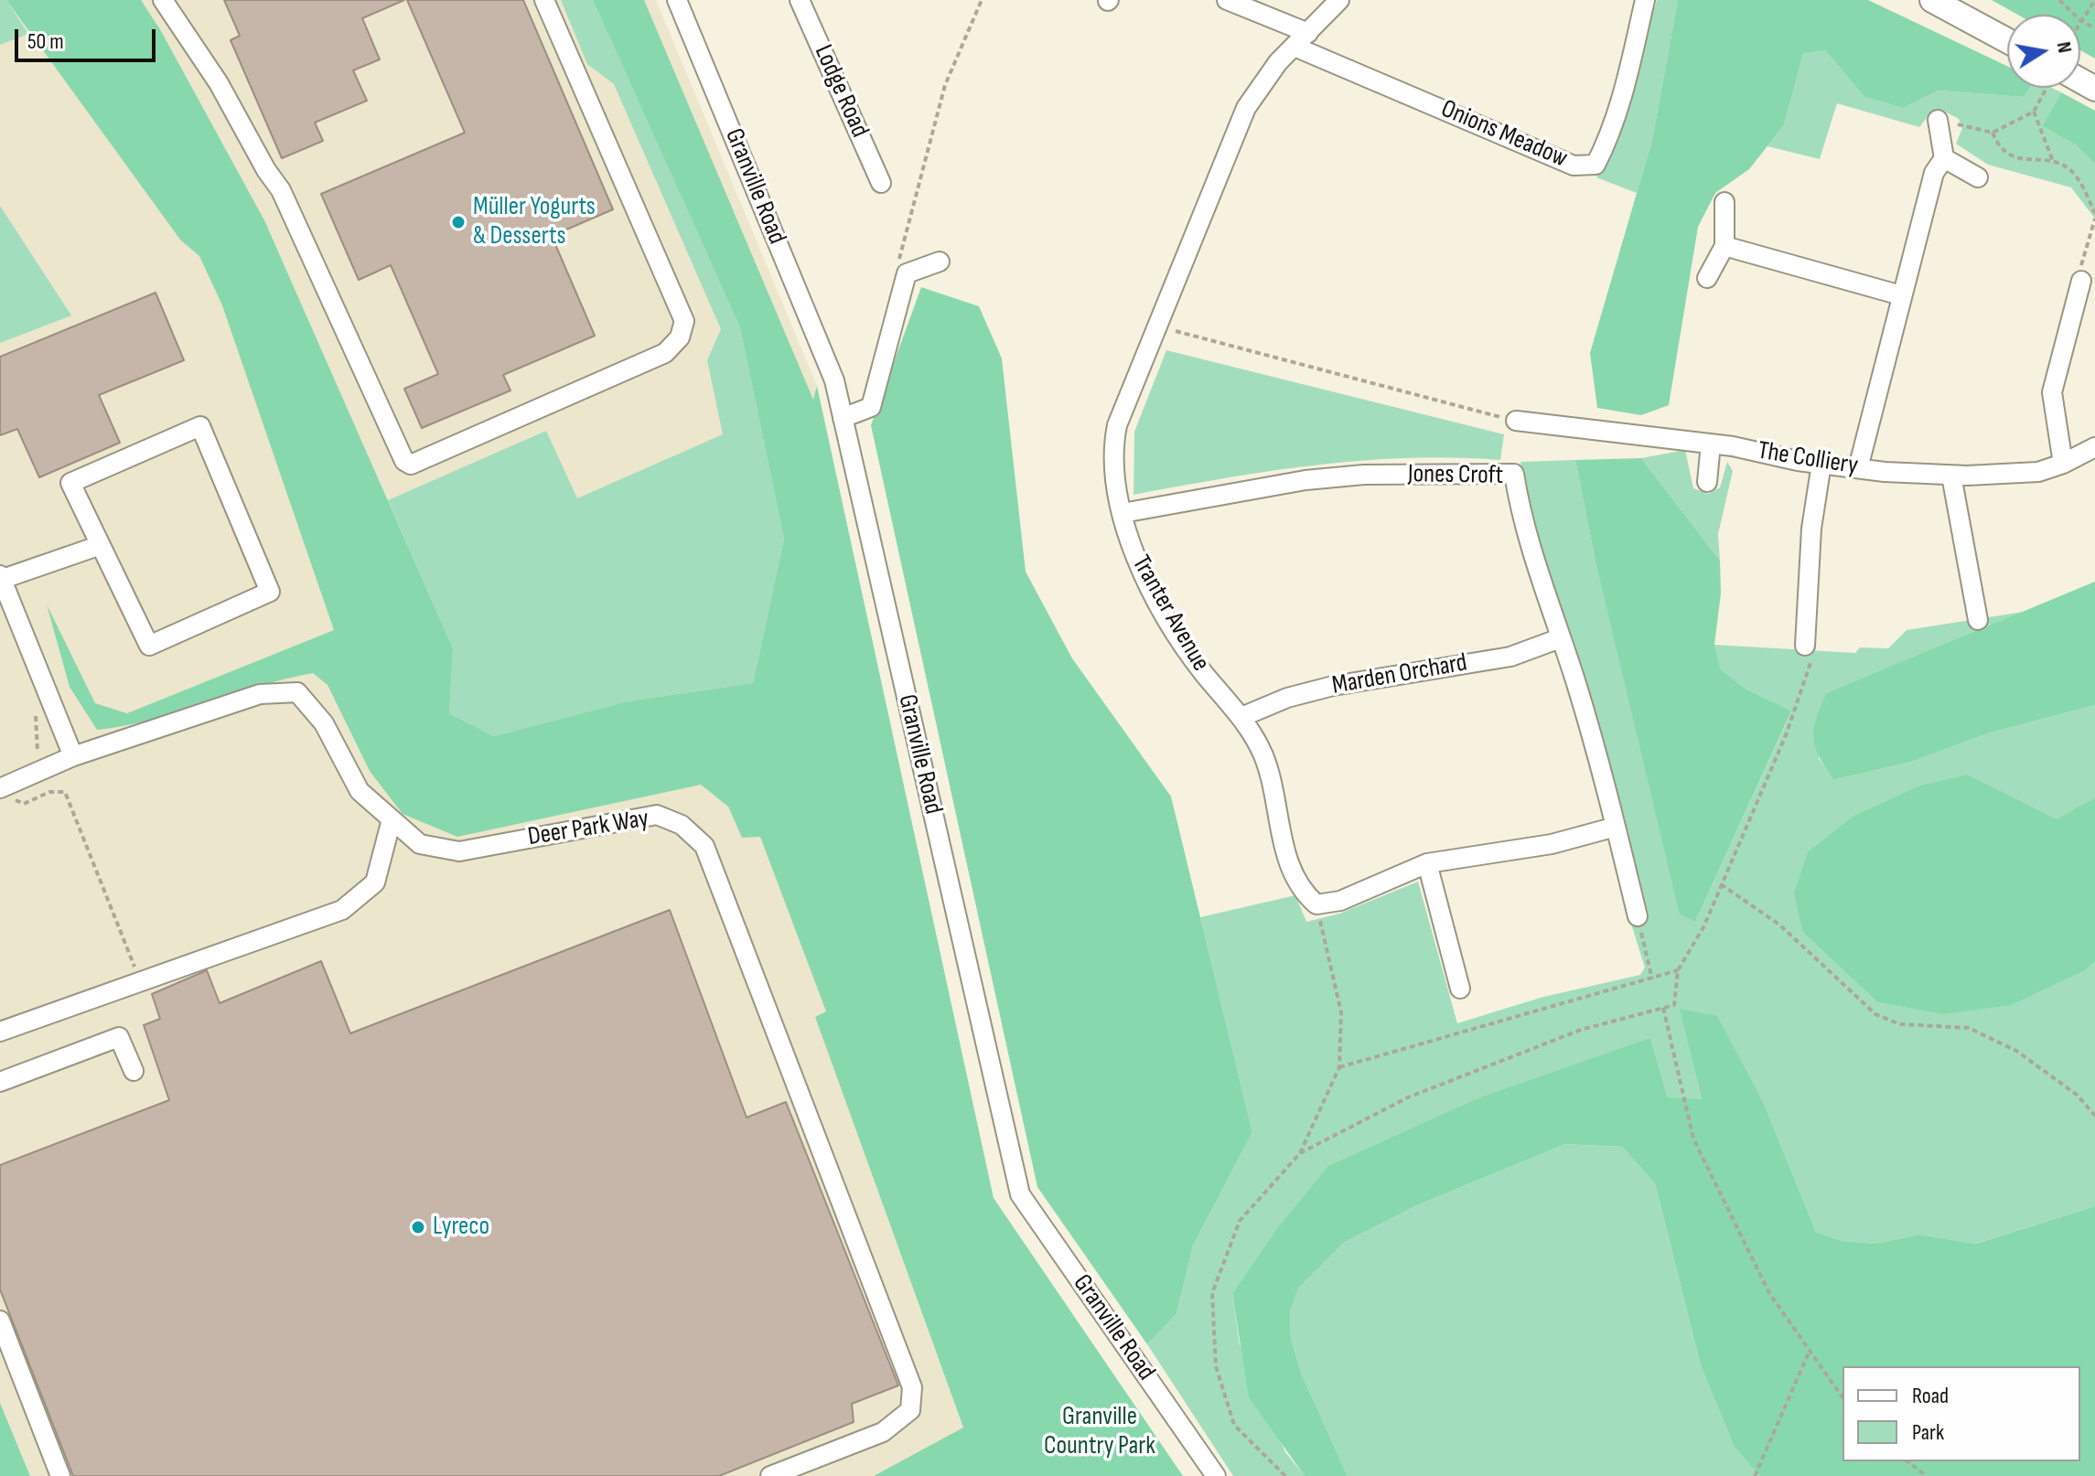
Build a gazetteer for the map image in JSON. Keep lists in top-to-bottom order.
{
  "streets": {
    "street": [
      "Lodge Road",
      "Onions Meadow",
      "Granville Road",
      "The Colliery",
      "Jones Croft",
      "Tranter Avenue",
      "Marden Orchard",
      "Deer Park Way"
    ]
  },
  "crossings": [
    ["Onions Meadow", "Tranter Avenue"],
    ["Jones Croft", "Tranter Avenue"],
    ["Jones Croft", "Marden Orchard"],
    ["Tranter Avenue", "Marden Orchard"]
  ],
  "parks": ["Granville Country Park"],
  "places": ["Müller Yogurts & Desserts", "Lyreco"],
  "legend": ["Road", "Park"],
  "scale_bar": "50 m",
  "north": "right"
}
